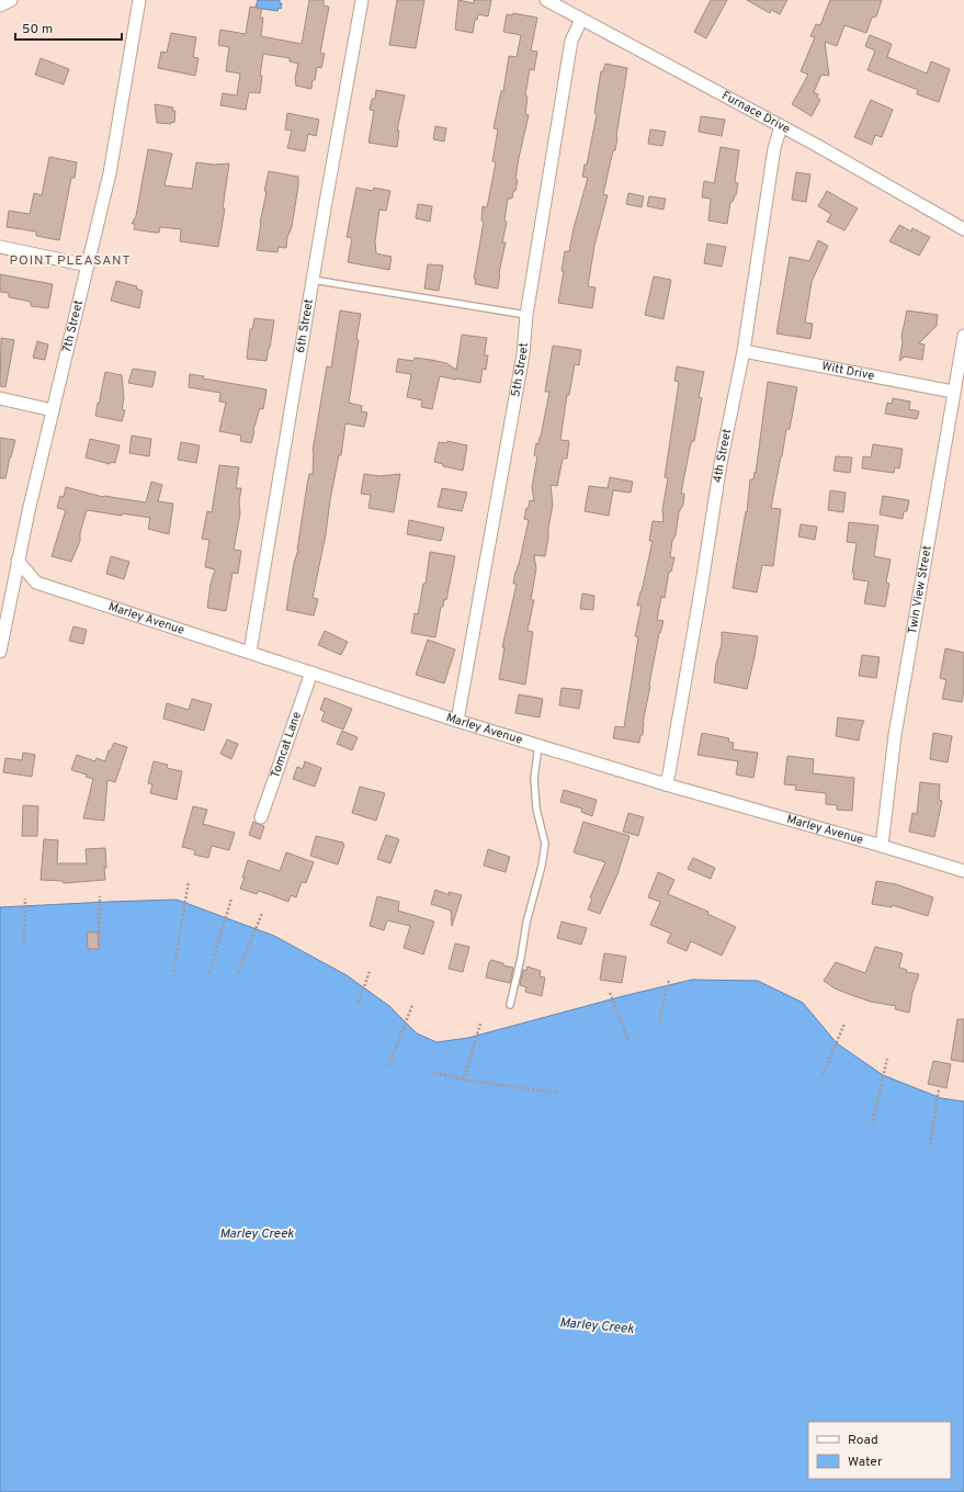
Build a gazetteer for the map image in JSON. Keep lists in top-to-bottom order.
{
  "streets": {
    "street": [
      "Furnace Drive",
      "7th Street",
      "6th Street",
      "5th Street",
      "Witt Drive",
      "4th Street",
      "Twin View Street",
      "Marley Avenue",
      "Tomcat Lane"
    ]
  },
  "crossings": [
    ["Furnace Drive", "5th Street"],
    ["Furnace Drive", "4th Street"],
    ["7th Street", "Marley Avenue"],
    ["6th Street", "Marley Avenue"],
    ["5th Street", "Marley Avenue"],
    ["Witt Drive", "4th Street"],
    ["Witt Drive", "Twin View Street"],
    ["4th Street", "Marley Avenue"],
    ["Twin View Street", "Marley Avenue"],
    ["Marley Avenue", "Tomcat Lane"]
  ],
  "districts": ["POINT PLEASANT"],
  "water": ["Marley Creek"],
  "legend": ["Road", "Water"],
  "scale_bar": "50 m"
}
